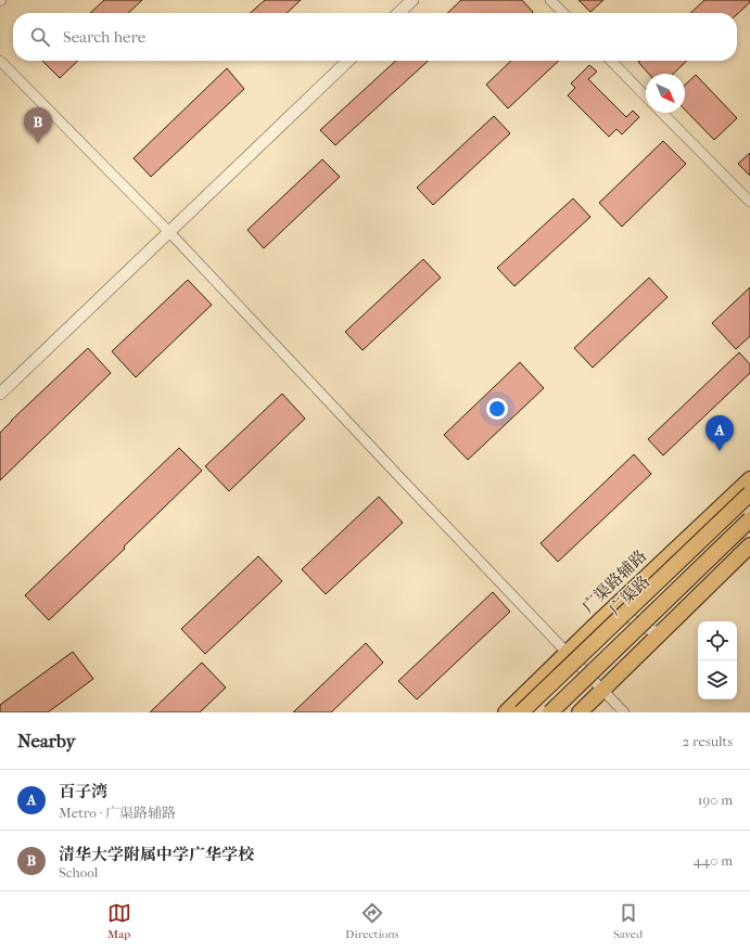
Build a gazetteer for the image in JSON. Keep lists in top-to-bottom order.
{
  "streets": {
    "main road": ["广渠路辅路", "广渠路"]
  },
  "north": "bottom right",
  "page": {
    "search": "Search here",
    "pins": ["B", "A"],
    "heading": ["Nearby", "2 results"],
    "list": [
      {
        "mark": "A",
        "name": "百子湾",
        "note": "Metro · 广渠路辅路",
        "value": "190 m"
      },
      {
        "mark": "B",
        "name": "清华大学附属中学广华学校",
        "note": "School",
        "value": "440 m"
      }
    ],
    "nav": ["Map", "Directions", "Saved"]
  }
}
